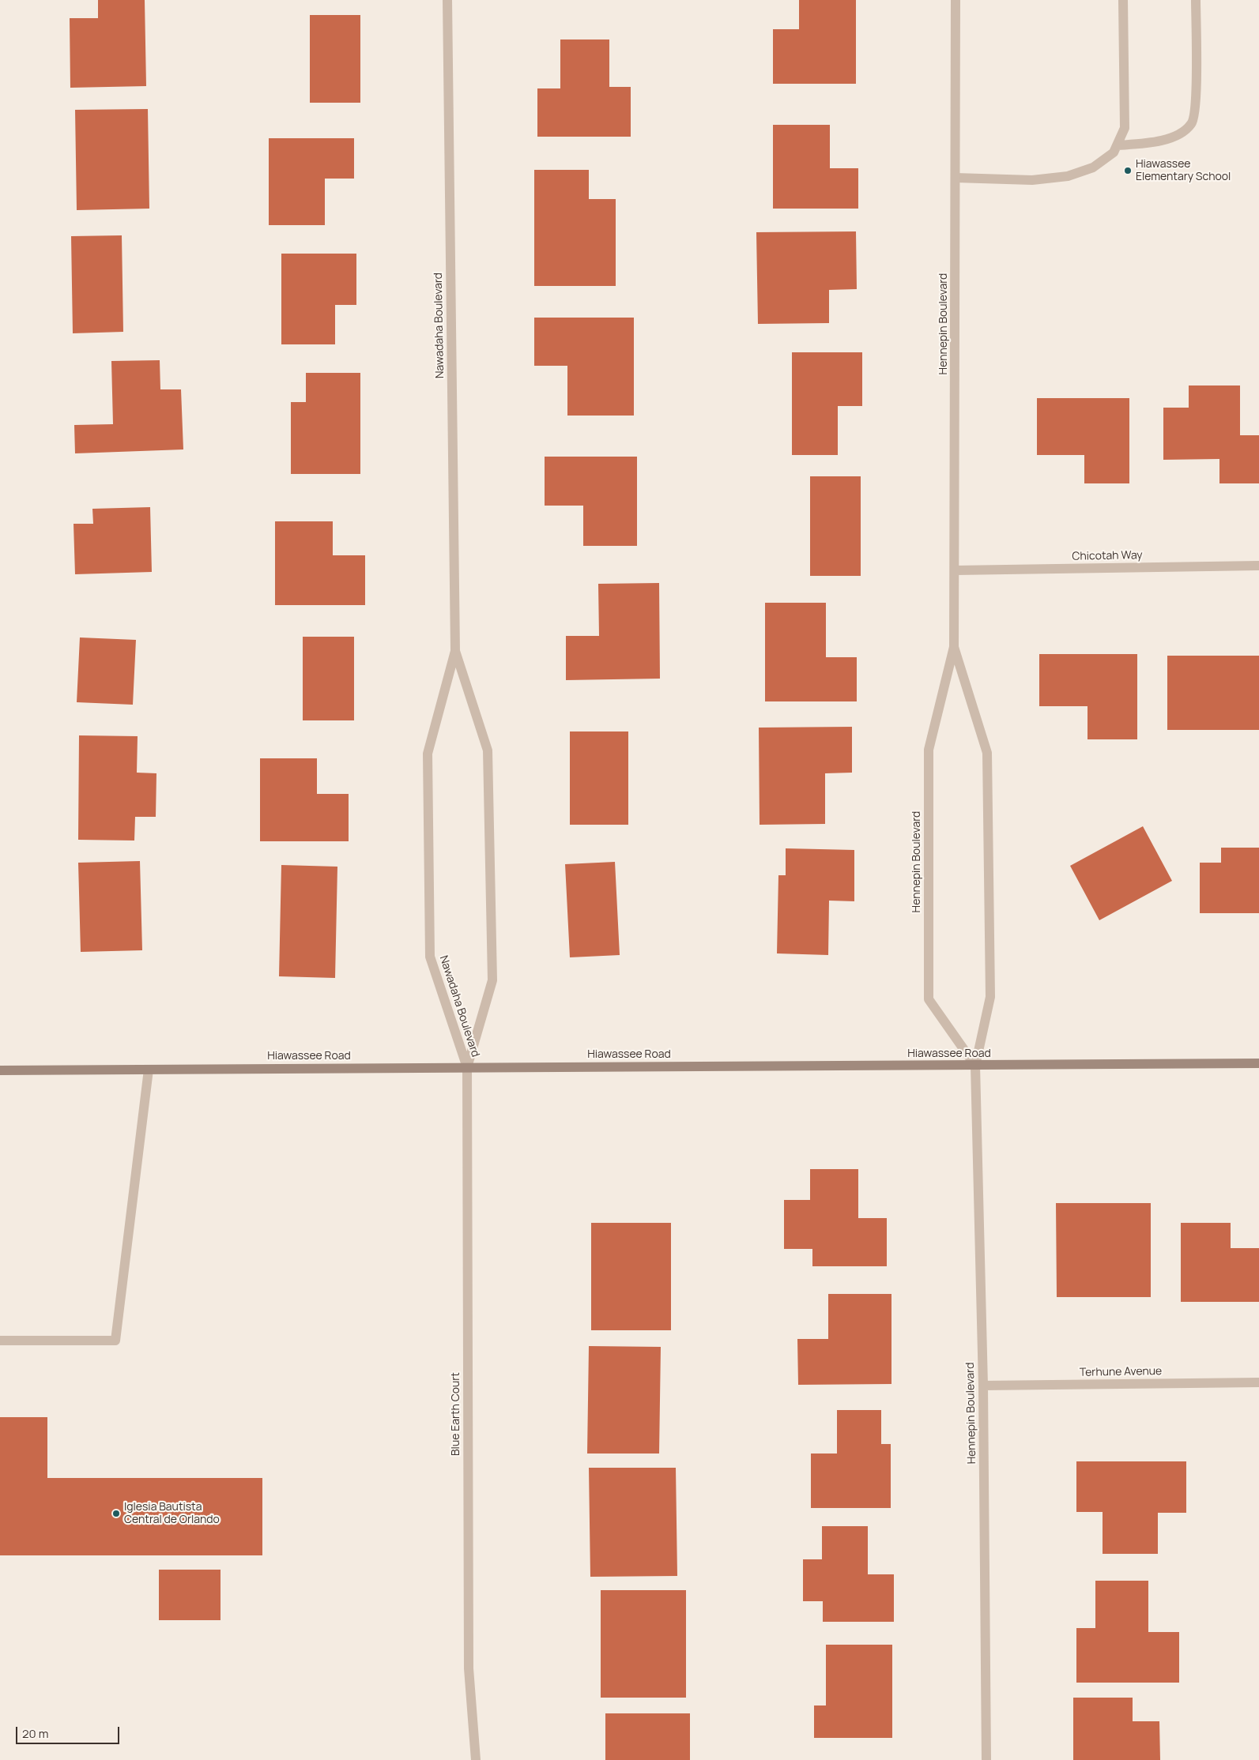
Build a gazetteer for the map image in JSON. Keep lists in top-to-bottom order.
{
  "streets": {
    "main road": ["Hiawassee Road"],
    "street": [
      "Hennepin Boulevard",
      "Nawadaha Boulevard",
      "Chicotah Way",
      "Terhune Avenue",
      "Blue Earth Court"
    ]
  },
  "crossings": [
    ["Hennepin Boulevard", "Chicotah Way"],
    ["Hennepin Boulevard", "Hiawassee Road"],
    ["Hennepin Boulevard", "Terhune Avenue"],
    ["Nawadaha Boulevard", "Hiawassee Road"],
    ["Nawadaha Boulevard", "Blue Earth Court"],
    ["Hiawassee Road", "Blue Earth Court"]
  ],
  "places": ["Hiawassee Elementary School", "Iglesia Bautista Central de Orlando"],
  "scale_bar": "20 m"
}
